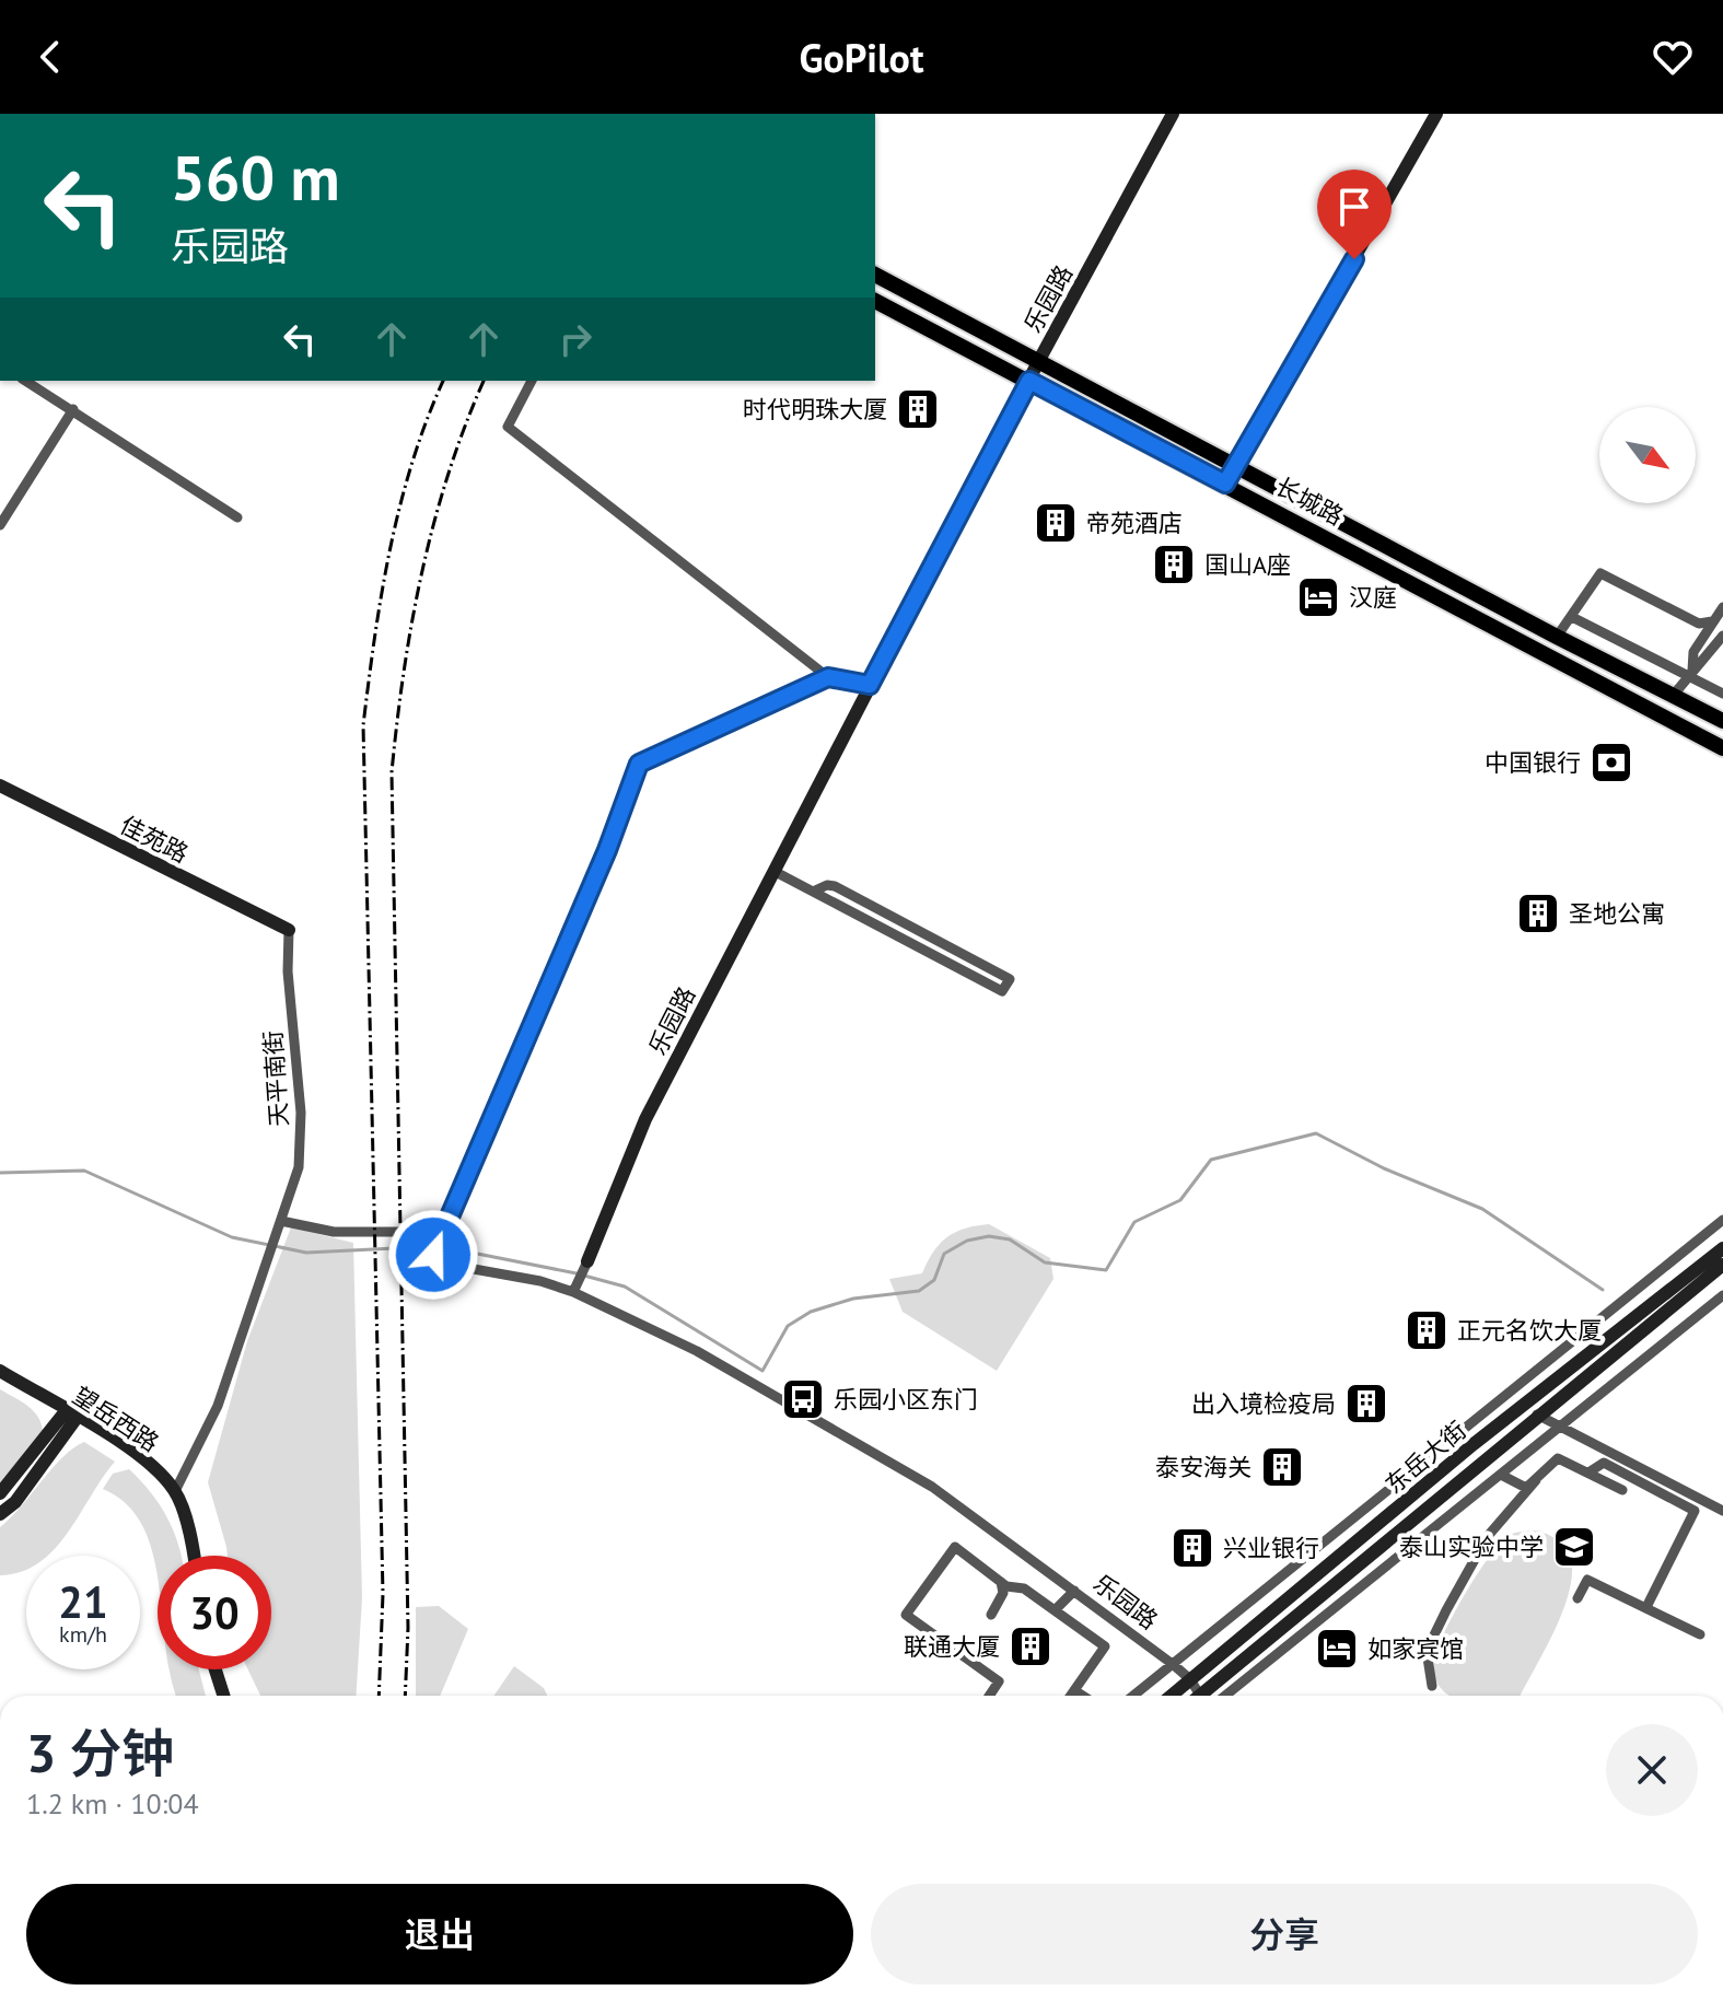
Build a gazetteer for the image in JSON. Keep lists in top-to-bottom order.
{
  "streets": {
    "main road": ["长城路"],
    "street": [
      "乐园路",
      "佳苑路",
      "天平南街",
      "望岳西路",
      "东岳大街"
    ]
  },
  "crossings": [
    ["乐园路", "长城路"],
    ["乐园路", "东岳大街"],
    ["佳苑路", "天平南街"],
    ["天平南街", "望岳西路"]
  ],
  "places": {
    "building": [
      "时代明珠大厦",
      "帝苑酒店",
      "国山A座",
      "圣地公寓",
      "正元名饮大厦",
      "出入境检疫局",
      "泰安海关",
      "兴业银行",
      "联通大厦"
    ],
    "hotel": ["汉庭", "如家宾馆"],
    "bank": ["中国银行"],
    "bus stop": ["乐园小区东门"],
    "school or university": ["泰山实验中学"]
  },
  "north": "bottom right",
  "page": {
    "header": "GoPilot",
    "turn": ["560 m", "乐园路"],
    "speed": "21 km/h",
    "limit": "30",
    "heading": ["3 分钟", "1.2 km · 10:04"],
    "buttons": ["退出", "分享"]
  }
}
